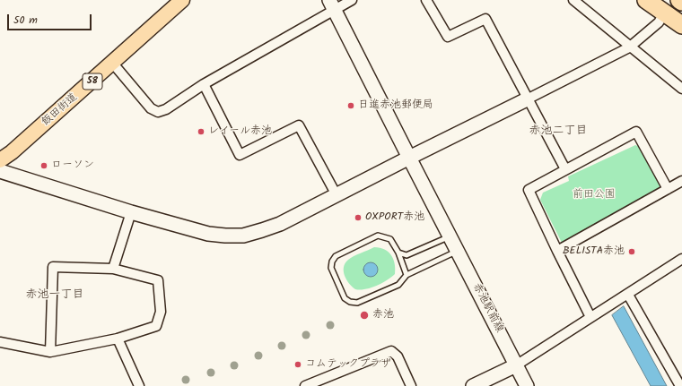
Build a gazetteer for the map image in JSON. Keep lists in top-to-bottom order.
{
  "streets": {
    "main road": ["58", "飯田街道"],
    "street": ["赤池駅前線"]
  },
  "districts": ["赤池二丁目", "赤池一丁目"],
  "parks": ["前田公園"],
  "places": [
    "日進赤池郵便局",
    "レイール赤池",
    "ローソン",
    "OXPORT赤池",
    "BELISTA赤池",
    "赤池",
    "コムテックプラザ"
  ],
  "scale_bar": "50 m"
}
